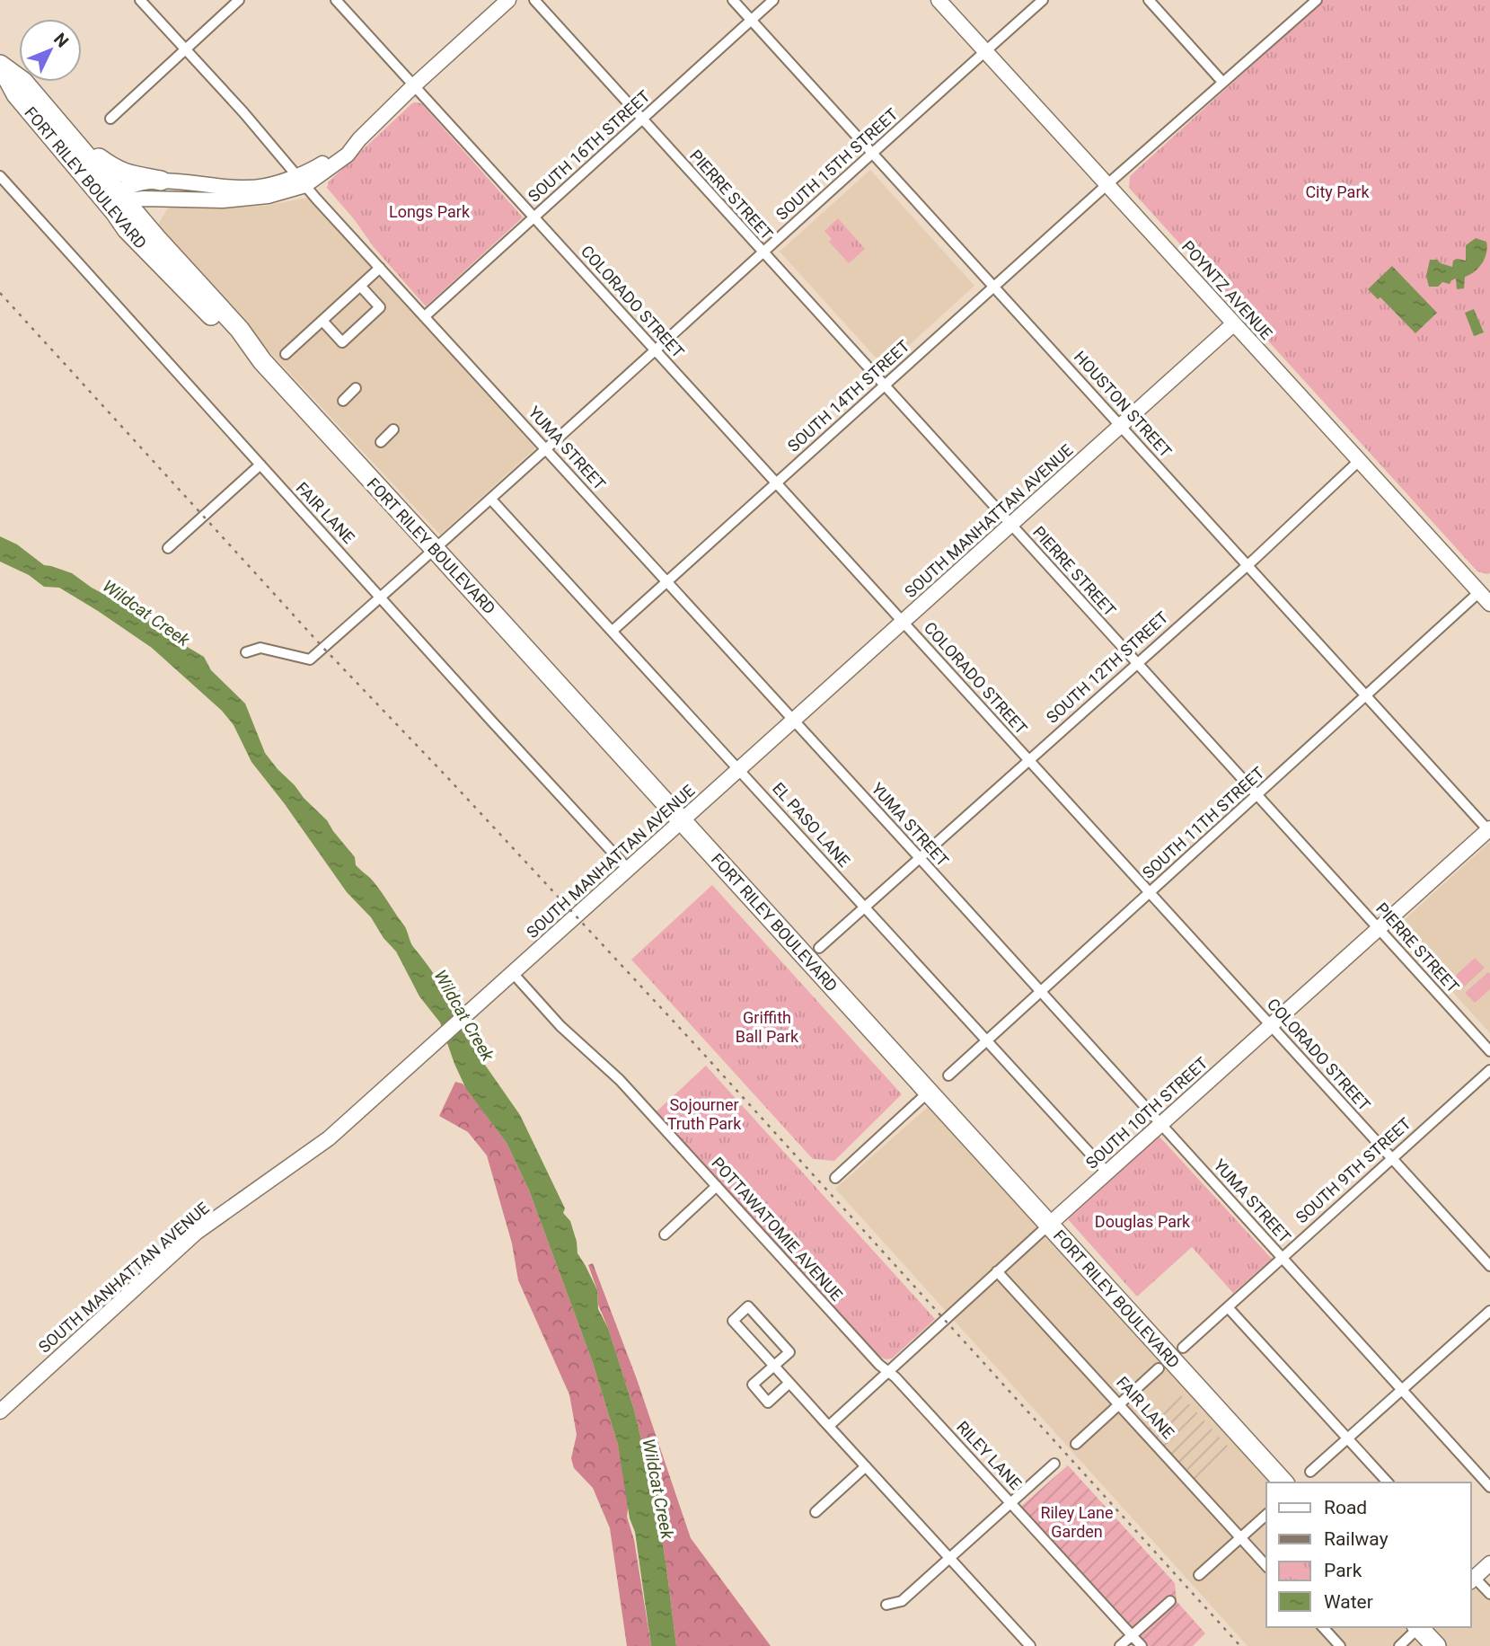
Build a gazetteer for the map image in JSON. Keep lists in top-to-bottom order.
{
  "streets": {
    "highway": ["FORT RILEY BOULEVARD"],
    "street": [
      "SOUTH 16TH STREET",
      "SOUTH 15TH STREET",
      "PIERRE STREET",
      "POYNTZ AVENUE",
      "COLORADO STREET",
      "SOUTH 14TH STREET",
      "HOUSTON STREET",
      "YUMA STREET",
      "FAIR LANE",
      "SOUTH MANHATTAN AVENUE",
      "SOUTH 12TH STREET",
      "SOUTH 11TH STREET",
      "EL PASO LANE",
      "SOUTH 10TH STREET",
      "SOUTH 9TH STREET",
      "POTTAWATOMIE AVENUE",
      "RILEY LANE"
    ]
  },
  "crossings": [
    ["SOUTH 16TH STREET", "PIERRE STREET"],
    ["SOUTH 16TH STREET", "COLORADO STREET"],
    ["SOUTH 16TH STREET", "HOUSTON STREET"],
    ["SOUTH 16TH STREET", "YUMA STREET"],
    ["SOUTH 15TH STREET", "FORT RILEY BOULEVARD"],
    ["SOUTH 15TH STREET", "PIERRE STREET"],
    ["SOUTH 15TH STREET", "POYNTZ AVENUE"],
    ["SOUTH 15TH STREET", "COLORADO STREET"],
    ["SOUTH 15TH STREET", "HOUSTON STREET"],
    ["SOUTH 15TH STREET", "YUMA STREET"],
    ["SOUTH 15TH STREET", "FAIR LANE"],
    ["SOUTH 15TH STREET", "EL PASO LANE"],
    ["FORT RILEY BOULEVARD", "SOUTH MANHATTAN AVENUE"],
    ["FORT RILEY BOULEVARD", "SOUTH 10TH STREET"],
    ["PIERRE STREET", "SOUTH 14TH STREET"],
    ["PIERRE STREET", "SOUTH MANHATTAN AVENUE"],
    ["PIERRE STREET", "SOUTH 12TH STREET"],
    ["PIERRE STREET", "SOUTH 11TH STREET"],
    ["PIERRE STREET", "SOUTH 10TH STREET"],
    ["POYNTZ AVENUE", "SOUTH 14TH STREET"],
    ["POYNTZ AVENUE", "SOUTH MANHATTAN AVENUE"],
    ["POYNTZ AVENUE", "SOUTH 12TH STREET"],
    ["POYNTZ AVENUE", "SOUTH 11TH STREET"],
    ["COLORADO STREET", "SOUTH 14TH STREET"],
    ["COLORADO STREET", "SOUTH MANHATTAN AVENUE"],
    ["COLORADO STREET", "SOUTH 12TH STREET"],
    ["COLORADO STREET", "SOUTH 11TH STREET"],
    ["COLORADO STREET", "SOUTH 10TH STREET"],
    ["COLORADO STREET", "SOUTH 9TH STREET"],
    ["SOUTH 14TH STREET", "HOUSTON STREET"],
    ["SOUTH 14TH STREET", "YUMA STREET"],
    ["SOUTH 14TH STREET", "EL PASO LANE"],
    ["HOUSTON STREET", "SOUTH MANHATTAN AVENUE"],
    ["HOUSTON STREET", "SOUTH 12TH STREET"],
    ["HOUSTON STREET", "SOUTH 11TH STREET"],
    ["HOUSTON STREET", "SOUTH 10TH STREET"],
    ["YUMA STREET", "SOUTH MANHATTAN AVENUE"],
    ["YUMA STREET", "SOUTH 12TH STREET"],
    ["YUMA STREET", "SOUTH 11TH STREET"],
    ["YUMA STREET", "SOUTH 10TH STREET"],
    ["YUMA STREET", "SOUTH 9TH STREET"],
    ["FAIR LANE", "SOUTH MANHATTAN AVENUE"],
    ["FAIR LANE", "SOUTH 10TH STREET"],
    ["SOUTH MANHATTAN AVENUE", "EL PASO LANE"],
    ["SOUTH MANHATTAN AVENUE", "POTTAWATOMIE AVENUE"],
    ["SOUTH 12TH STREET", "EL PASO LANE"],
    ["SOUTH 11TH STREET", "EL PASO LANE"],
    ["EL PASO LANE", "SOUTH 10TH STREET"],
    ["SOUTH 10TH STREET", "POTTAWATOMIE AVENUE"],
    ["SOUTH 10TH STREET", "RILEY LANE"],
    ["POTTAWATOMIE AVENUE", "RILEY LANE"]
  ],
  "water": ["Wildcat Creek"],
  "parks": [
    "City Park",
    "Longs Park",
    "Griffith Ball Park",
    "Sojourner Truth Park",
    "Douglas Park",
    "Riley Lane Garden"
  ],
  "legend": [
    "Road",
    "Railway",
    "Park",
    "Water"
  ],
  "north": "top right"
}
